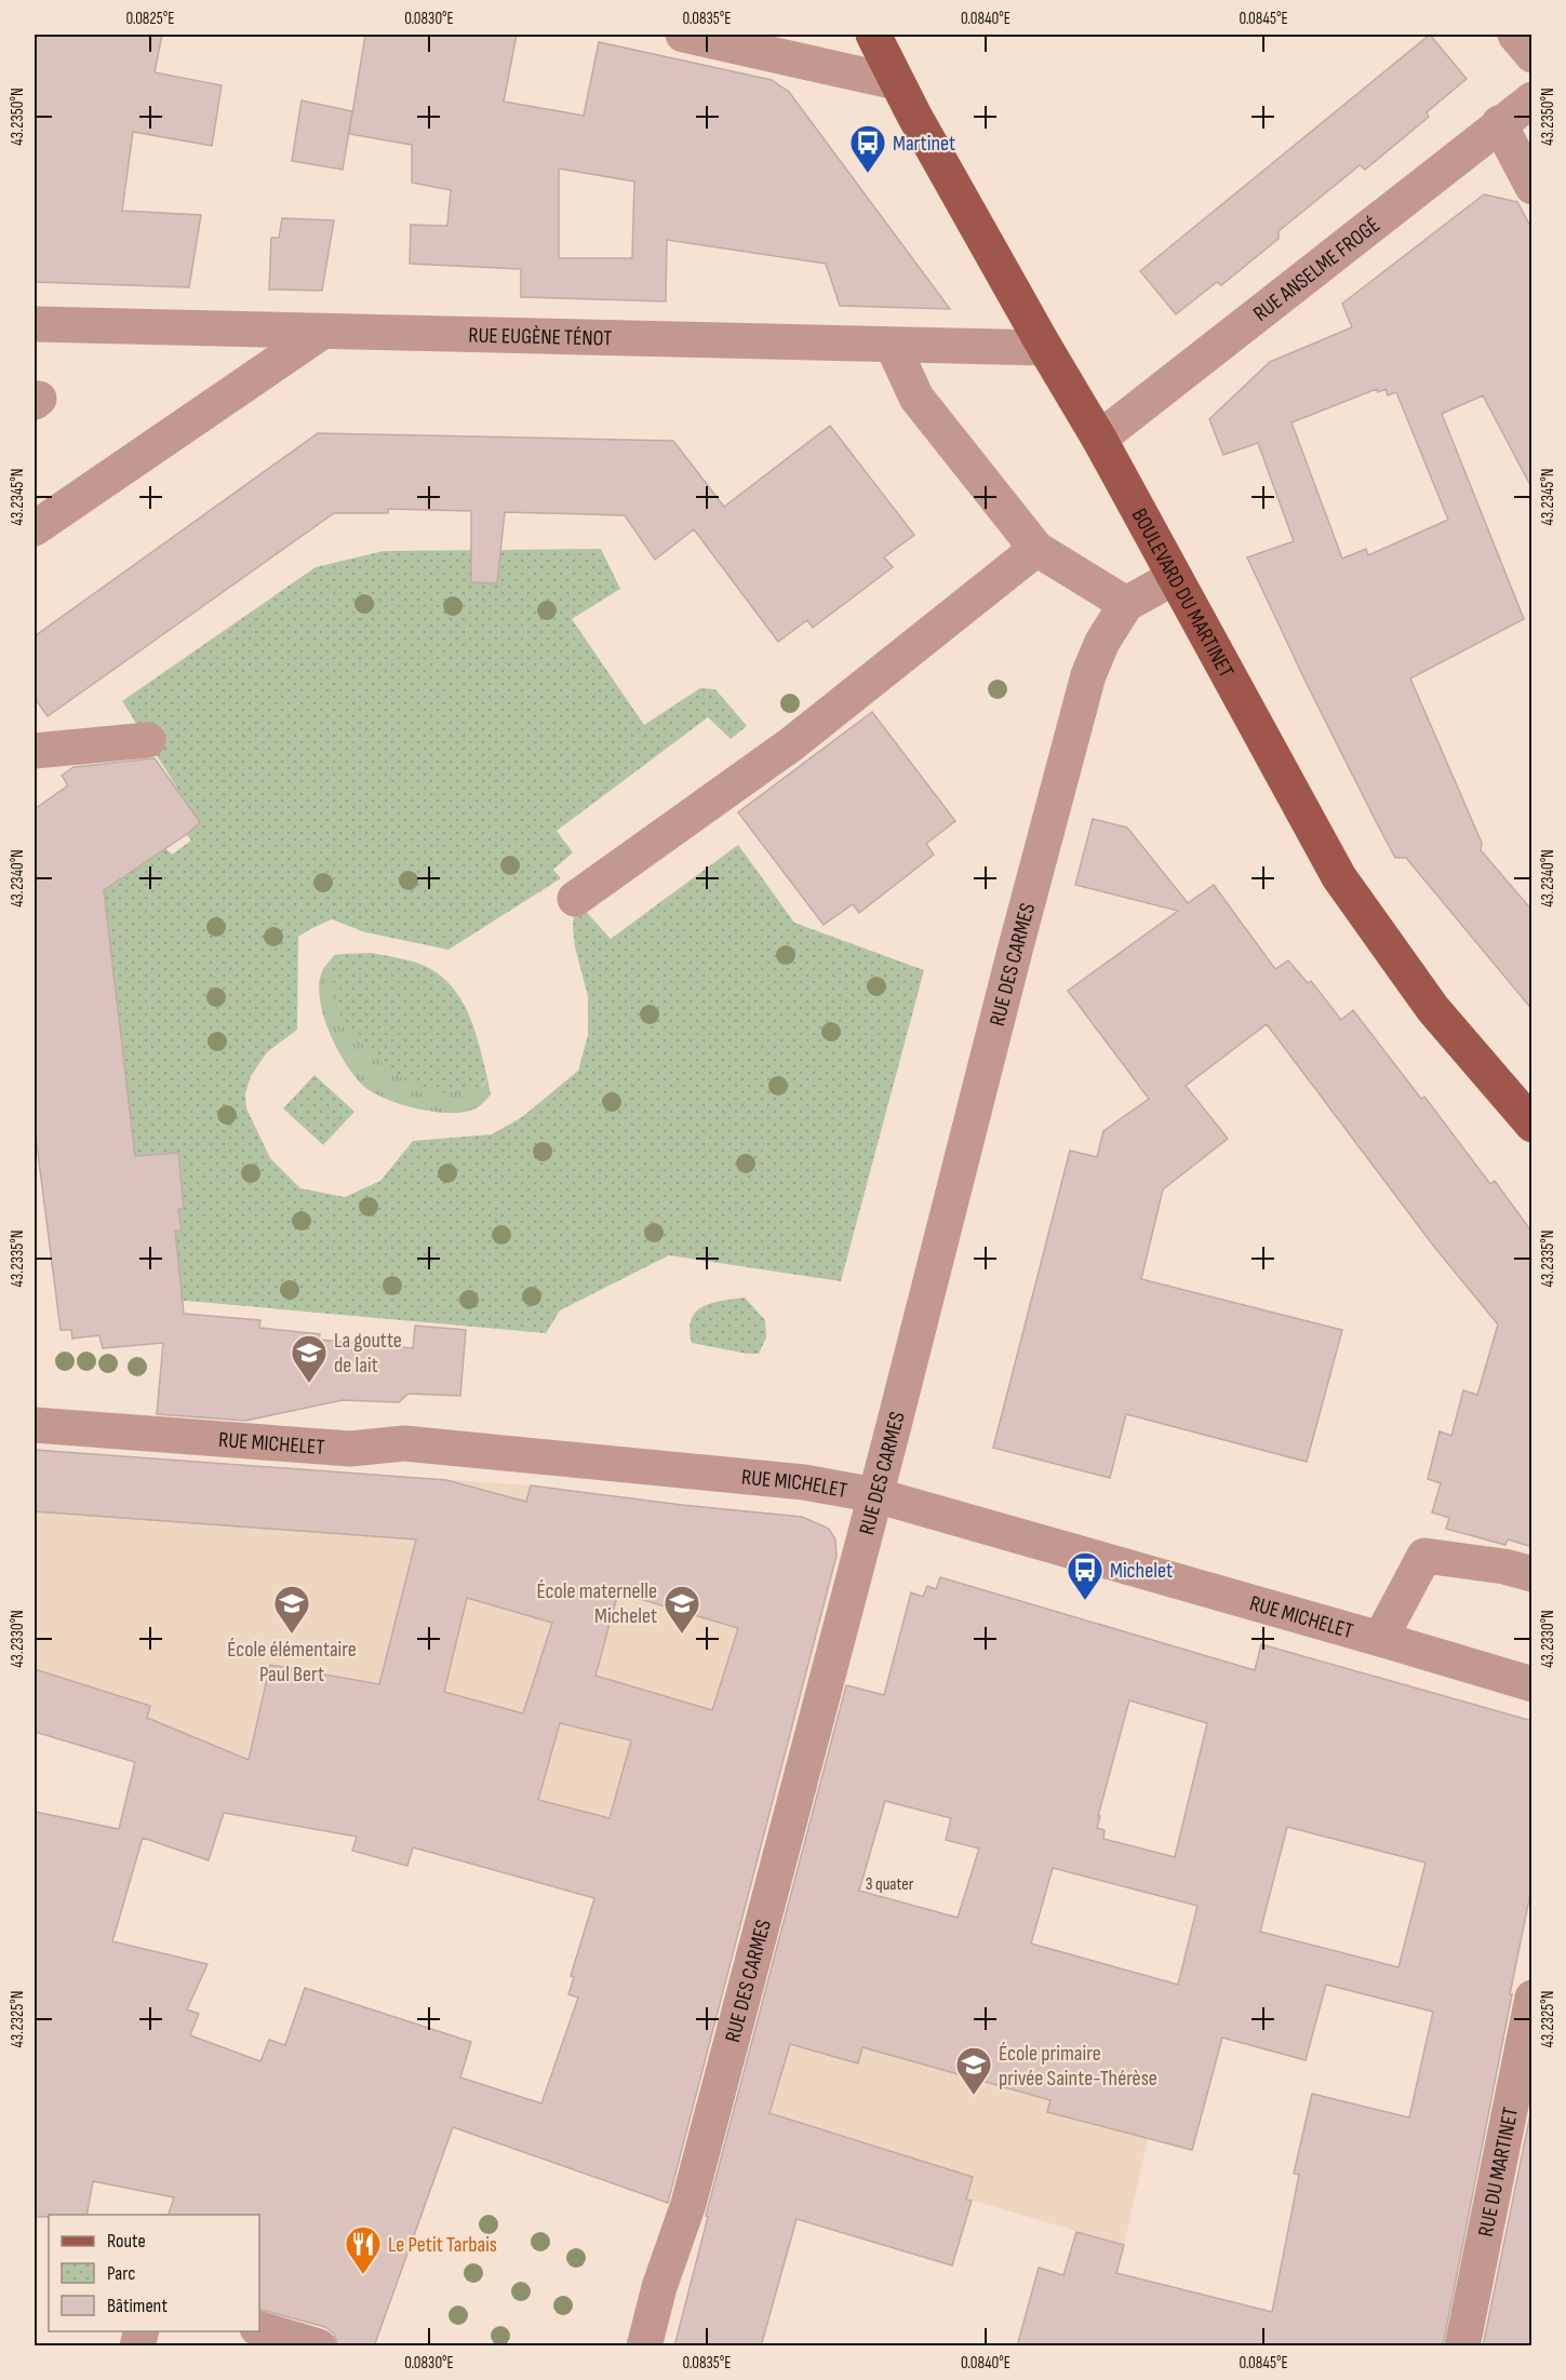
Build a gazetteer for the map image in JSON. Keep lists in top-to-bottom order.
{
  "streets": {
    "main road": ["BOULEVARD DU MARTINET"],
    "street": [
      "RUE ANSELME FROGÉ",
      "RUE EUGÈNE TÉNOT",
      "RUE DES CARMES",
      "RUE MICHELET",
      "RUE DU MARTINET"
    ]
  },
  "crossings": [
    ["RUE ANSELME FROGÉ", "BOULEVARD DU MARTINET"],
    ["RUE EUGÈNE TÉNOT", "BOULEVARD DU MARTINET"],
    ["BOULEVARD DU MARTINET", "RUE DES CARMES"],
    ["RUE DES CARMES", "RUE MICHELET"]
  ],
  "places": {
    "bus stop": ["Martinet", "Michelet"],
    "school or university": [
      "La goutte de lait",
      "École élémentaire Paul Bert",
      "École maternelle Michelet",
      "École primaire privée Sainte-Thérèse"
    ],
    "restaurant": ["Le Petit Tarbais"]
  },
  "house_numbers": ["3 quater"],
  "legend": ["Route", "Parc", "Bâtiment"],
  "coordinates": [
    "0.0825°E",
    "0.0830°E",
    "0.0835°E",
    "0.0840°E",
    "0.0845°E",
    "43.2350°N",
    "43.2345°N",
    "43.2340°N",
    "43.2335°N",
    "43.2330°N",
    "43.2325°N"
  ]
}
